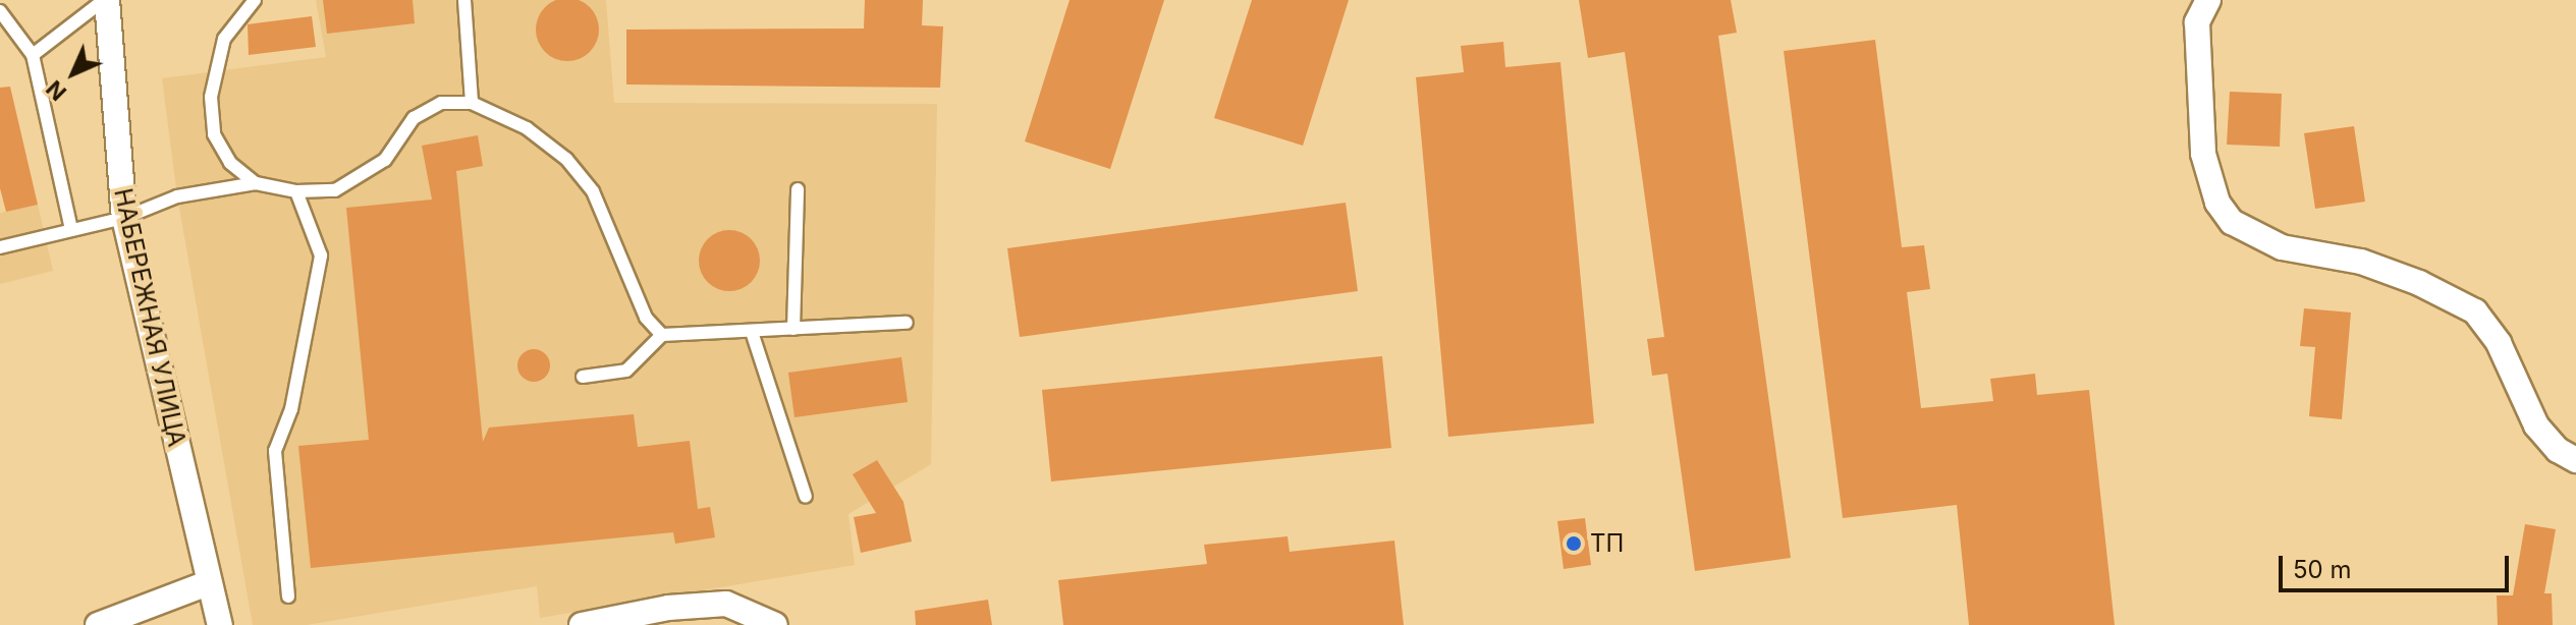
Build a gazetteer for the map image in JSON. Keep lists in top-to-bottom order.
{
  "streets": {
    "street": ["НАБЕРЕЖНАЯ УЛИЦА"]
  },
  "places": ["ТП"],
  "scale_bar": "50 m",
  "north": "bottom left"
}
